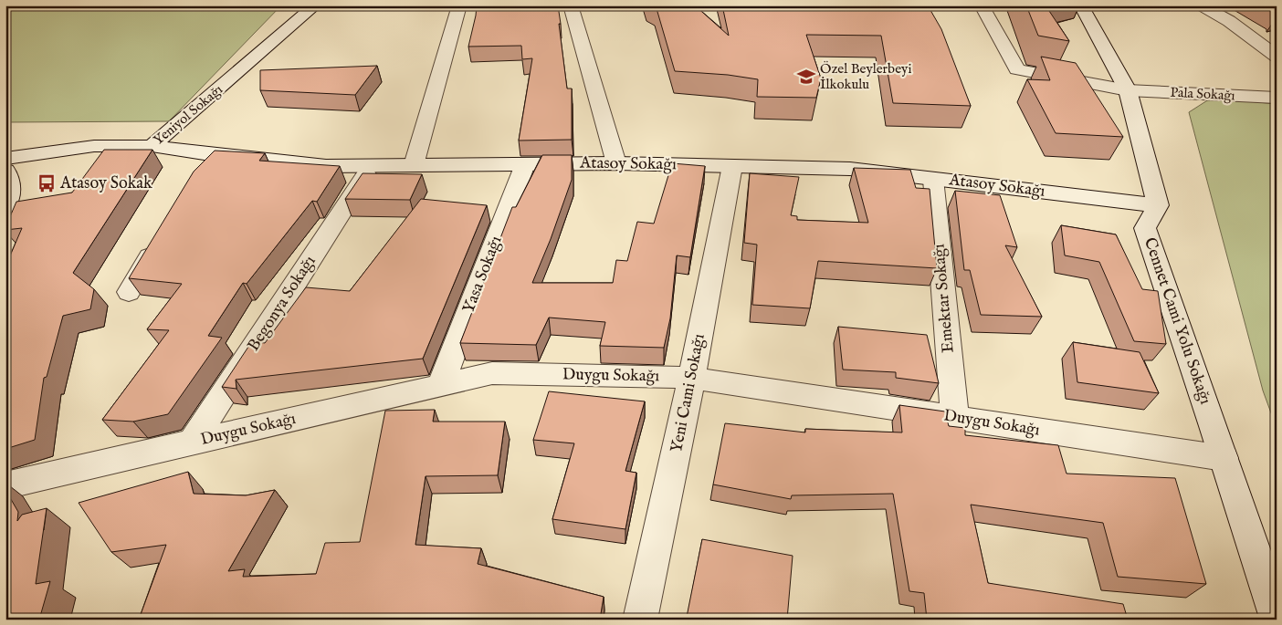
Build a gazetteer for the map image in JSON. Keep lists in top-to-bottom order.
{
  "streets": {
    "street": [
      "Pala Sokağı",
      "Yeniyol Sokağı",
      "Atasoy Sokağı",
      "Yasa Sokağı",
      "Emektar Sokağı",
      "Begonya Sokağı",
      "Cennet Cami Yolu Sokağı",
      "Duygu Sokağı",
      "Yeni Cami Sokağı"
    ]
  },
  "crossings": [
    ["Yeniyol Sokağı", "Atasoy Sokağı"],
    ["Atasoy Sokağı", "Yasa Sokağı"],
    ["Atasoy Sokağı", "Emektar Sokağı"],
    ["Atasoy Sokağı", "Begonya Sokağı"],
    ["Atasoy Sokağı", "Cennet Cami Yolu Sokağı"],
    ["Atasoy Sokağı", "Yeni Cami Sokağı"],
    ["Yasa Sokağı", "Duygu Sokağı"],
    ["Emektar Sokağı", "Duygu Sokağı"],
    ["Begonya Sokağı", "Duygu Sokağı"],
    ["Cennet Cami Yolu Sokağı", "Duygu Sokağı"],
    ["Duygu Sokağı", "Yeni Cami Sokağı"]
  ],
  "places": {
    "school or university": ["Özel Beylerbeyi İlkokulu"],
    "bus stop": ["Atasoy Sokak"]
  }
}
